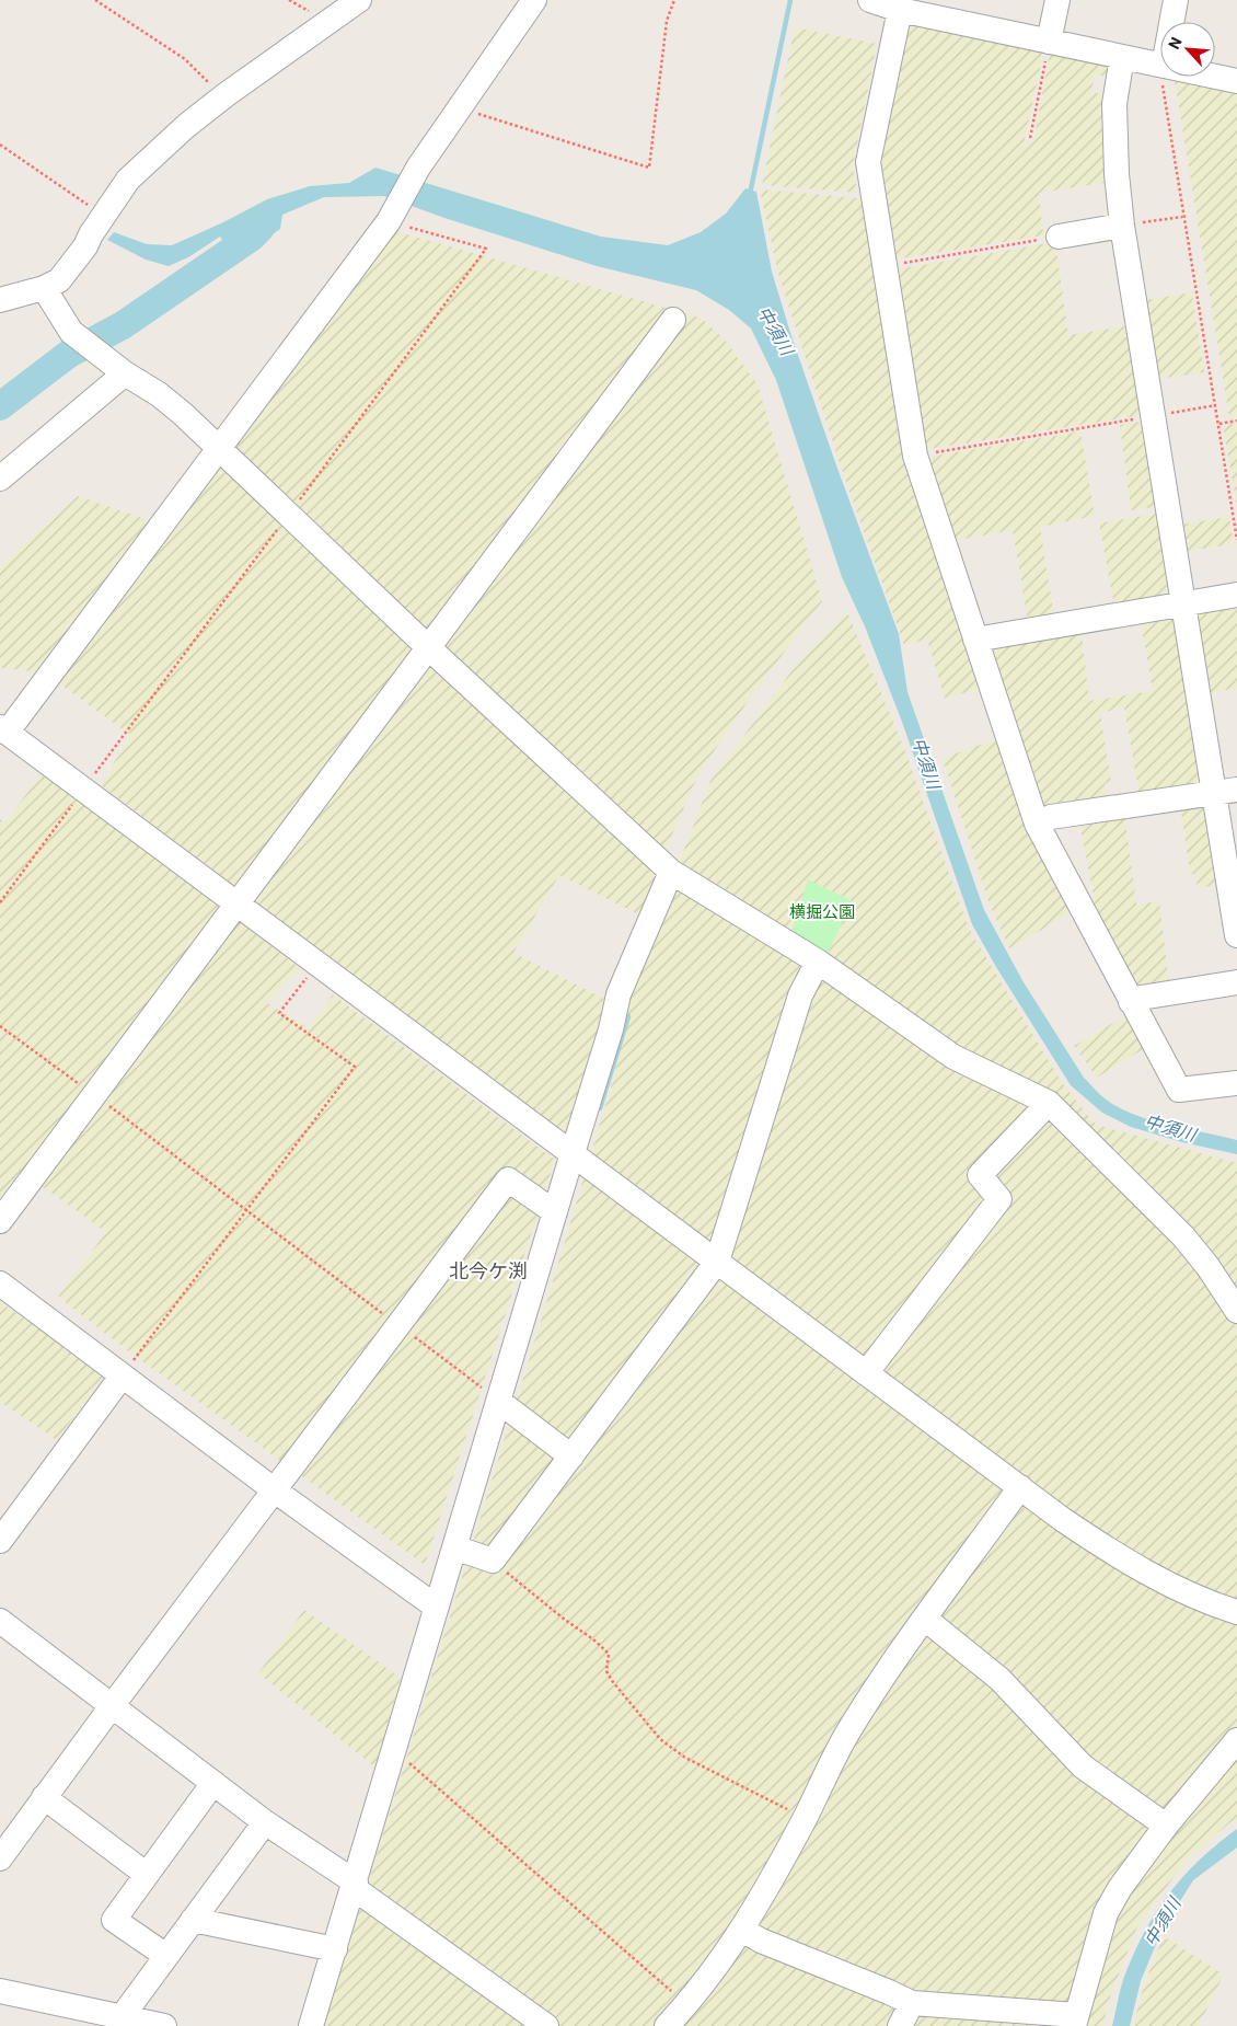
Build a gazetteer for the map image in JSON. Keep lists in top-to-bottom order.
{
  "districts": ["北今ケ渕"],
  "water": ["中須川"],
  "parks": ["横掘公園"],
  "north": "top left"
}
